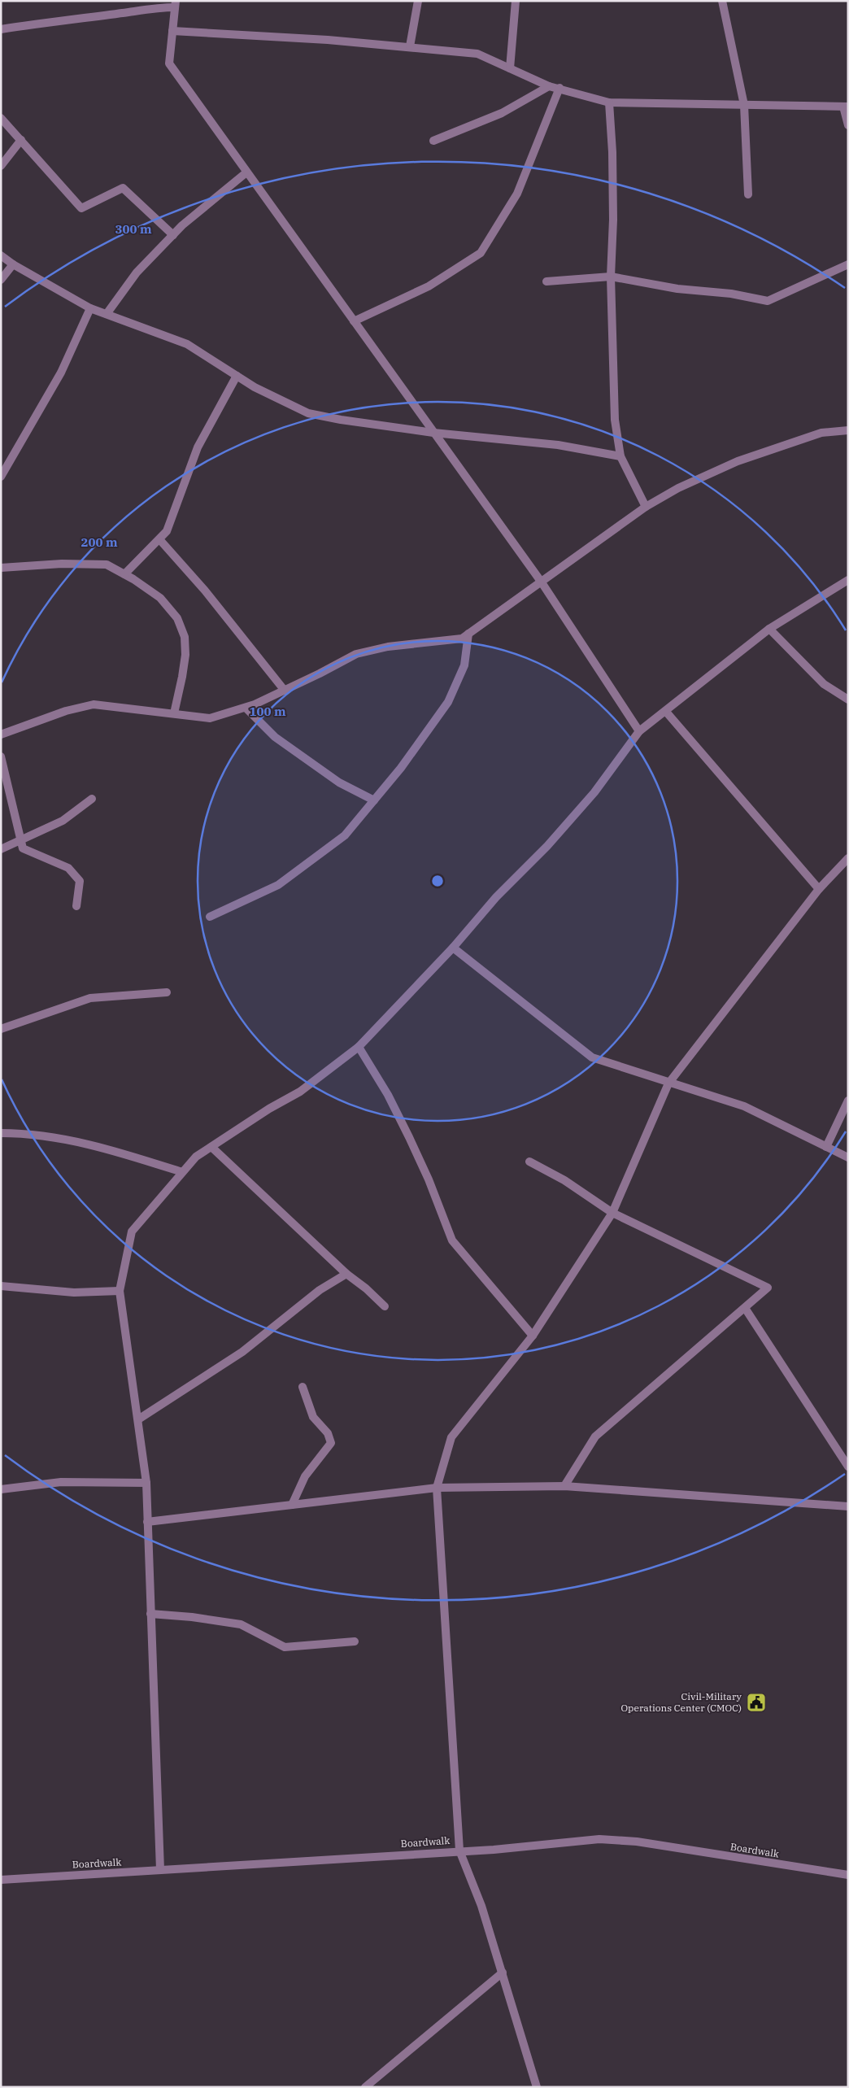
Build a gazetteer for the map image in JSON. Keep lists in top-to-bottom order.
{
  "streets": {
    "street": ["Boardwalk"]
  },
  "places": {
    "public building": ["Civil-Military Operations Center (CMOC)"]
  },
  "rings": ["300 m", "200 m", "100 m"]
}
